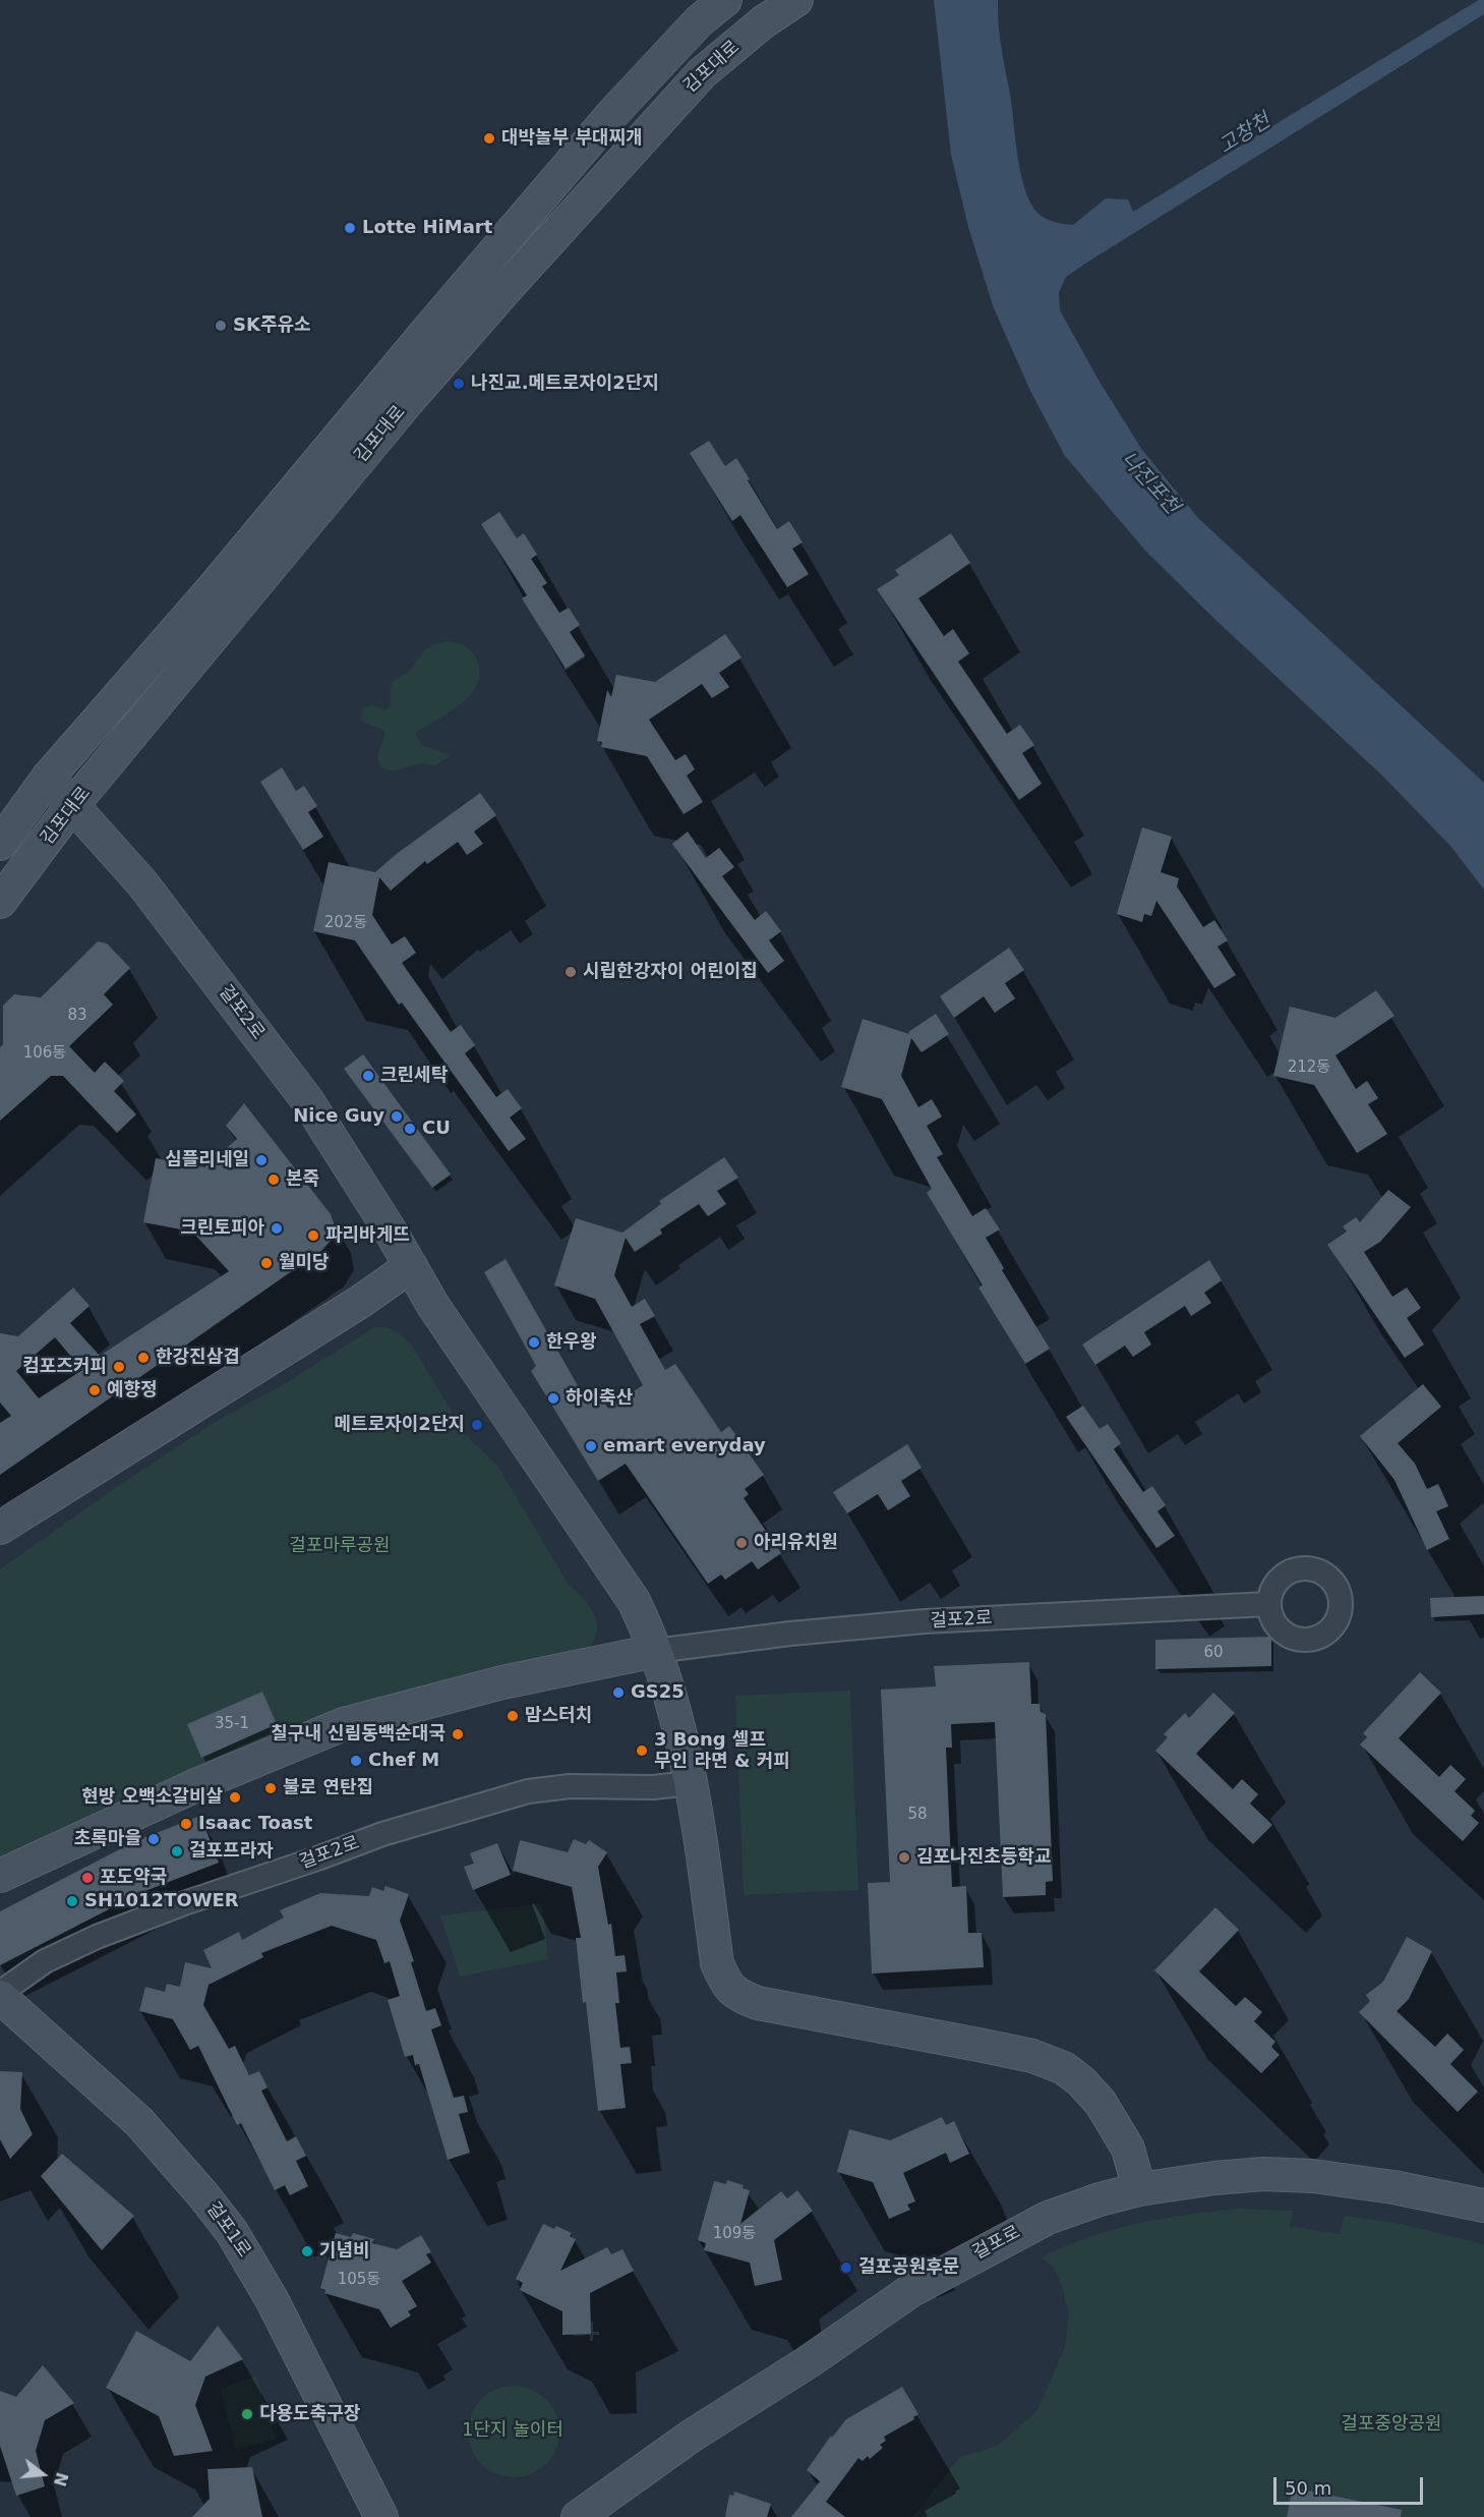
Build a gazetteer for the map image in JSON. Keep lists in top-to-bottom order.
{
  "streets": {
    "street": [
      "김포대로",
      "걸포2로",
      "걸포1로",
      "걸포로"
    ]
  },
  "crossings": [
    ["김포대로", "걸포2로"],
    ["걸포2로", "걸포1로"]
  ],
  "water": ["고창천", "나진포천"],
  "parks": ["걸포마루공원", "걸포중앙공원", "1단지 놀이터"],
  "places": [
    "대박놀부 부대찌개",
    "Lotte HiMart",
    "SK주유소",
    "나진교.메트로자이2단지",
    "시립한강자이 어린이집",
    "크린세탁",
    "Nice Guy",
    "CU",
    "심플리네일",
    "본죽",
    "크린토피아",
    "파리바게뜨",
    "월미당",
    "한우왕",
    "한강진삼겹",
    "컴포즈커피",
    "예향정",
    "하이축산",
    "메트로자이2단지",
    "emart everyday",
    "아리유치원",
    "GS25",
    "맘스터치",
    "칠구내 신림동백순대국",
    "3 Bong 셀프 무인 라면 & 커피",
    "Chef M",
    "불로 연탄집",
    "현방 오백소갈비살",
    "Isaac Toast",
    "초록마을",
    "걸포프라자",
    "김포나진초등학교",
    "포도약국",
    "SH1012TOWER",
    "기념비",
    "걸포공원후문",
    "다용도축구장"
  ],
  "house_numbers": [
    "202동",
    "83",
    "106동",
    "212동",
    "60",
    "35-1",
    "58",
    "109동",
    "105동"
  ],
  "scale_bar": "50 m",
  "north": "right"
}
